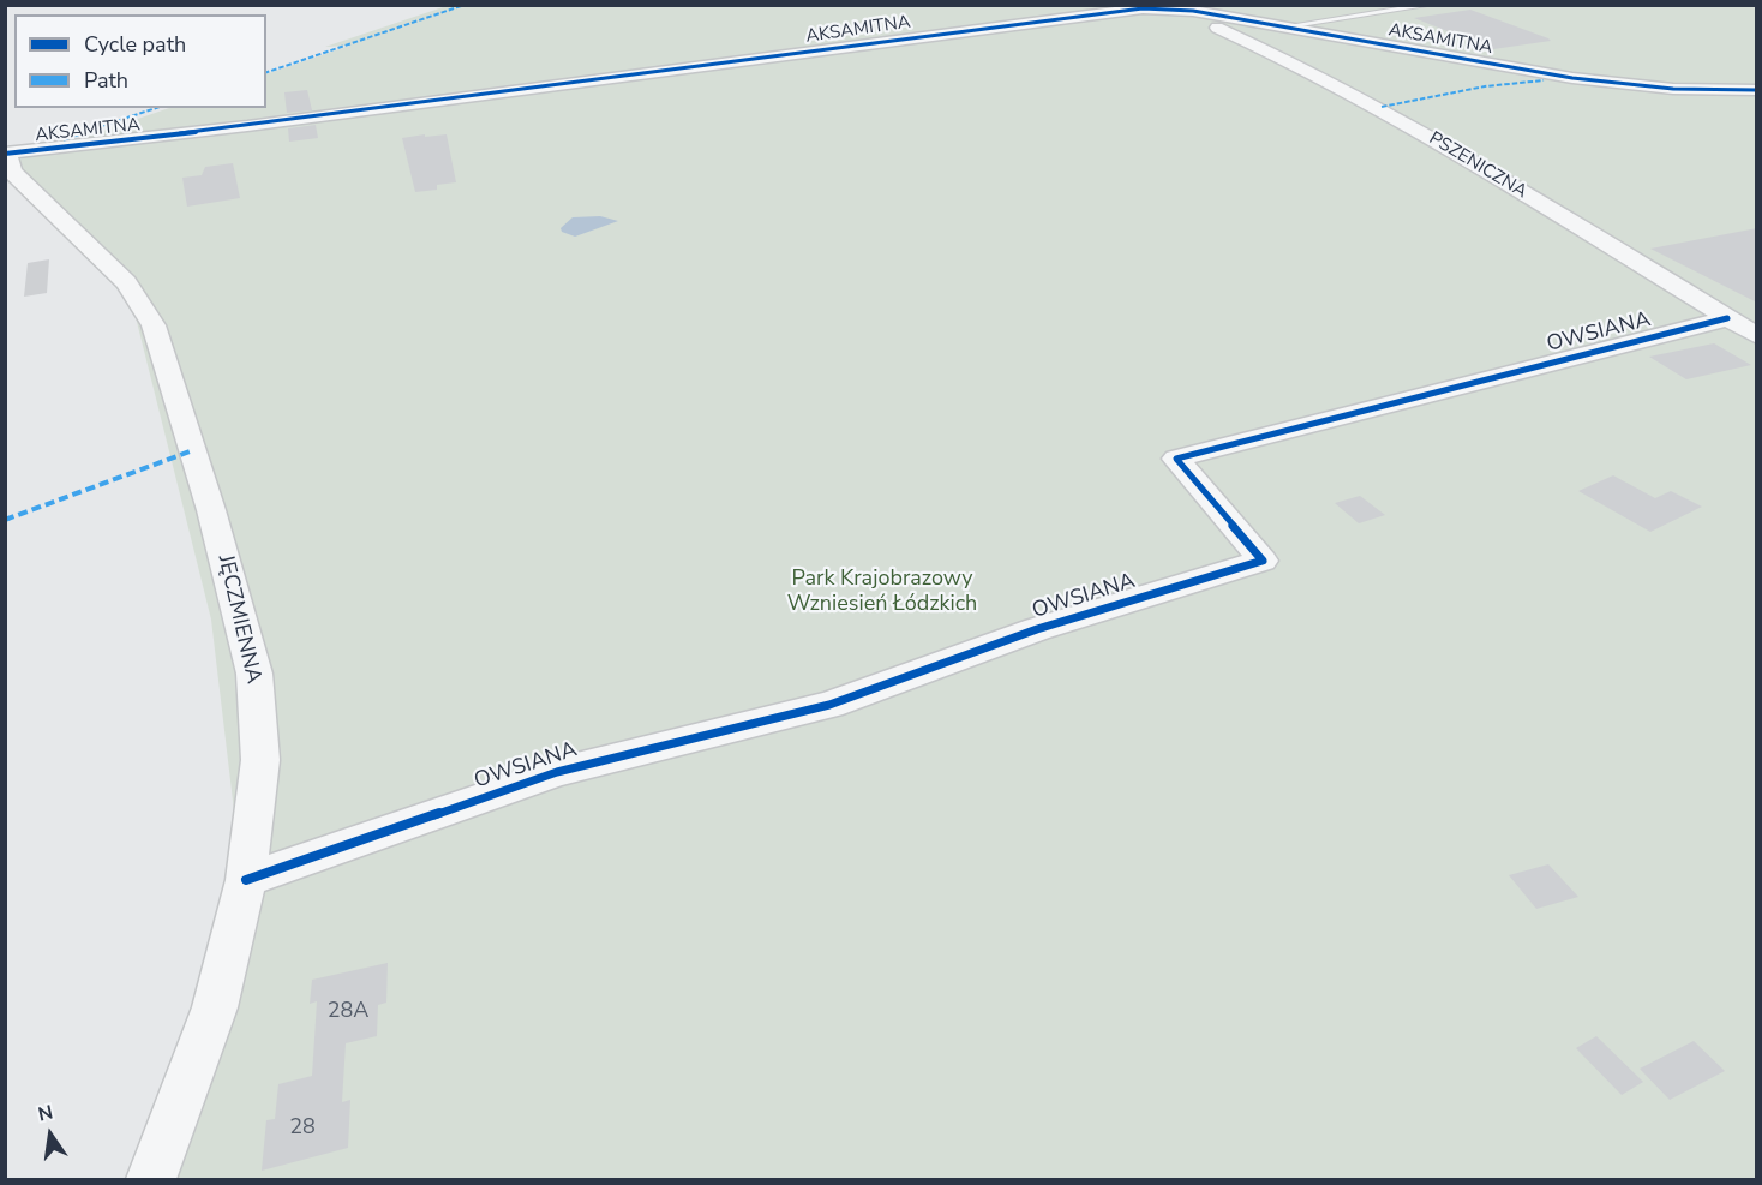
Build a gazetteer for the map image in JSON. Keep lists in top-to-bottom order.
{
  "streets": {
    "street": [
      "AKSAMITNA",
      "PSZENICZNA",
      "OWSIANA",
      "JĘCZMIENNA"
    ]
  },
  "crossings": [
    ["AKSAMITNA", "PSZENICZNA"],
    ["AKSAMITNA", "JĘCZMIENNA"],
    ["PSZENICZNA", "OWSIANA"],
    ["OWSIANA", "JĘCZMIENNA"]
  ],
  "parks": ["Park Krajobrazowy Wzniesień Łódzkich"],
  "house_numbers": ["28A", "28"],
  "legend": ["Cycle path", "Path"],
  "north": "top"
}
